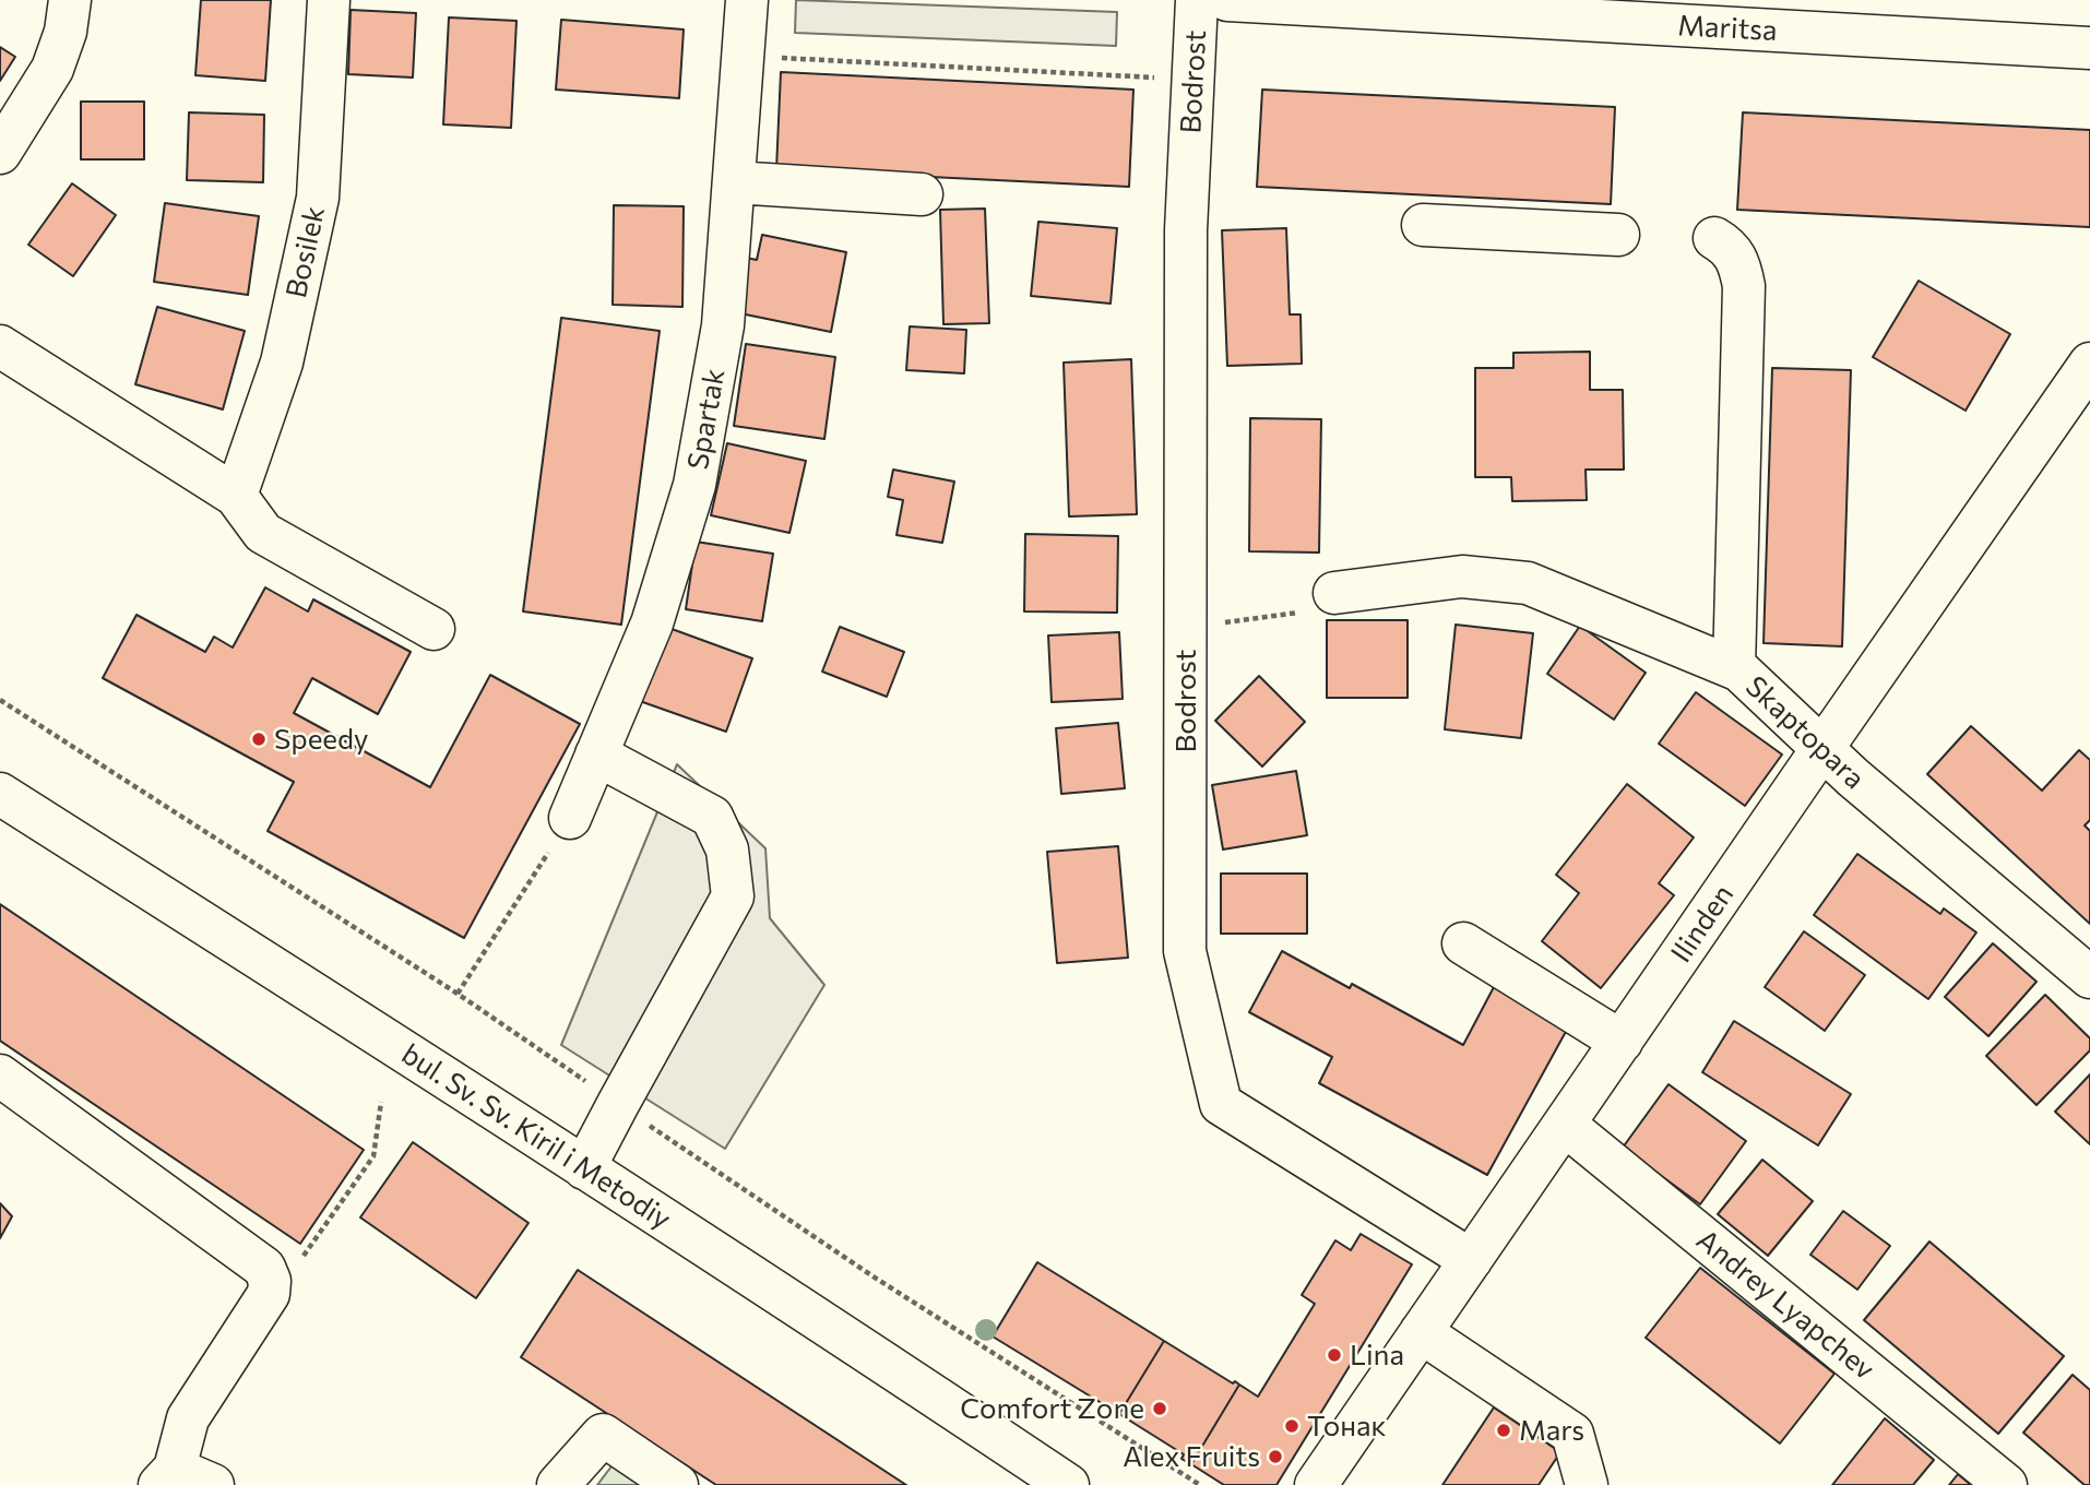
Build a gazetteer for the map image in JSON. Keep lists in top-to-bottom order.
{
  "streets": {
    "street": [
      "Maritsa",
      "Bodrost",
      "Bosilek",
      "Spartak",
      "Skaptopara",
      "Ilinden",
      "bul. Sv. Sv. Kiril i Metodiy",
      "Andrey Lyapchev"
    ]
  },
  "crossings": [
    ["Bodrost", "Ilinden"],
    ["Skaptopara", "Ilinden"],
    ["Ilinden", "Andrey Lyapchev"]
  ],
  "places": [
    "Speedy",
    "Lina",
    "Comfort Zone",
    "Тонак",
    "Mars",
    "Alex Fruits"
  ]
}
